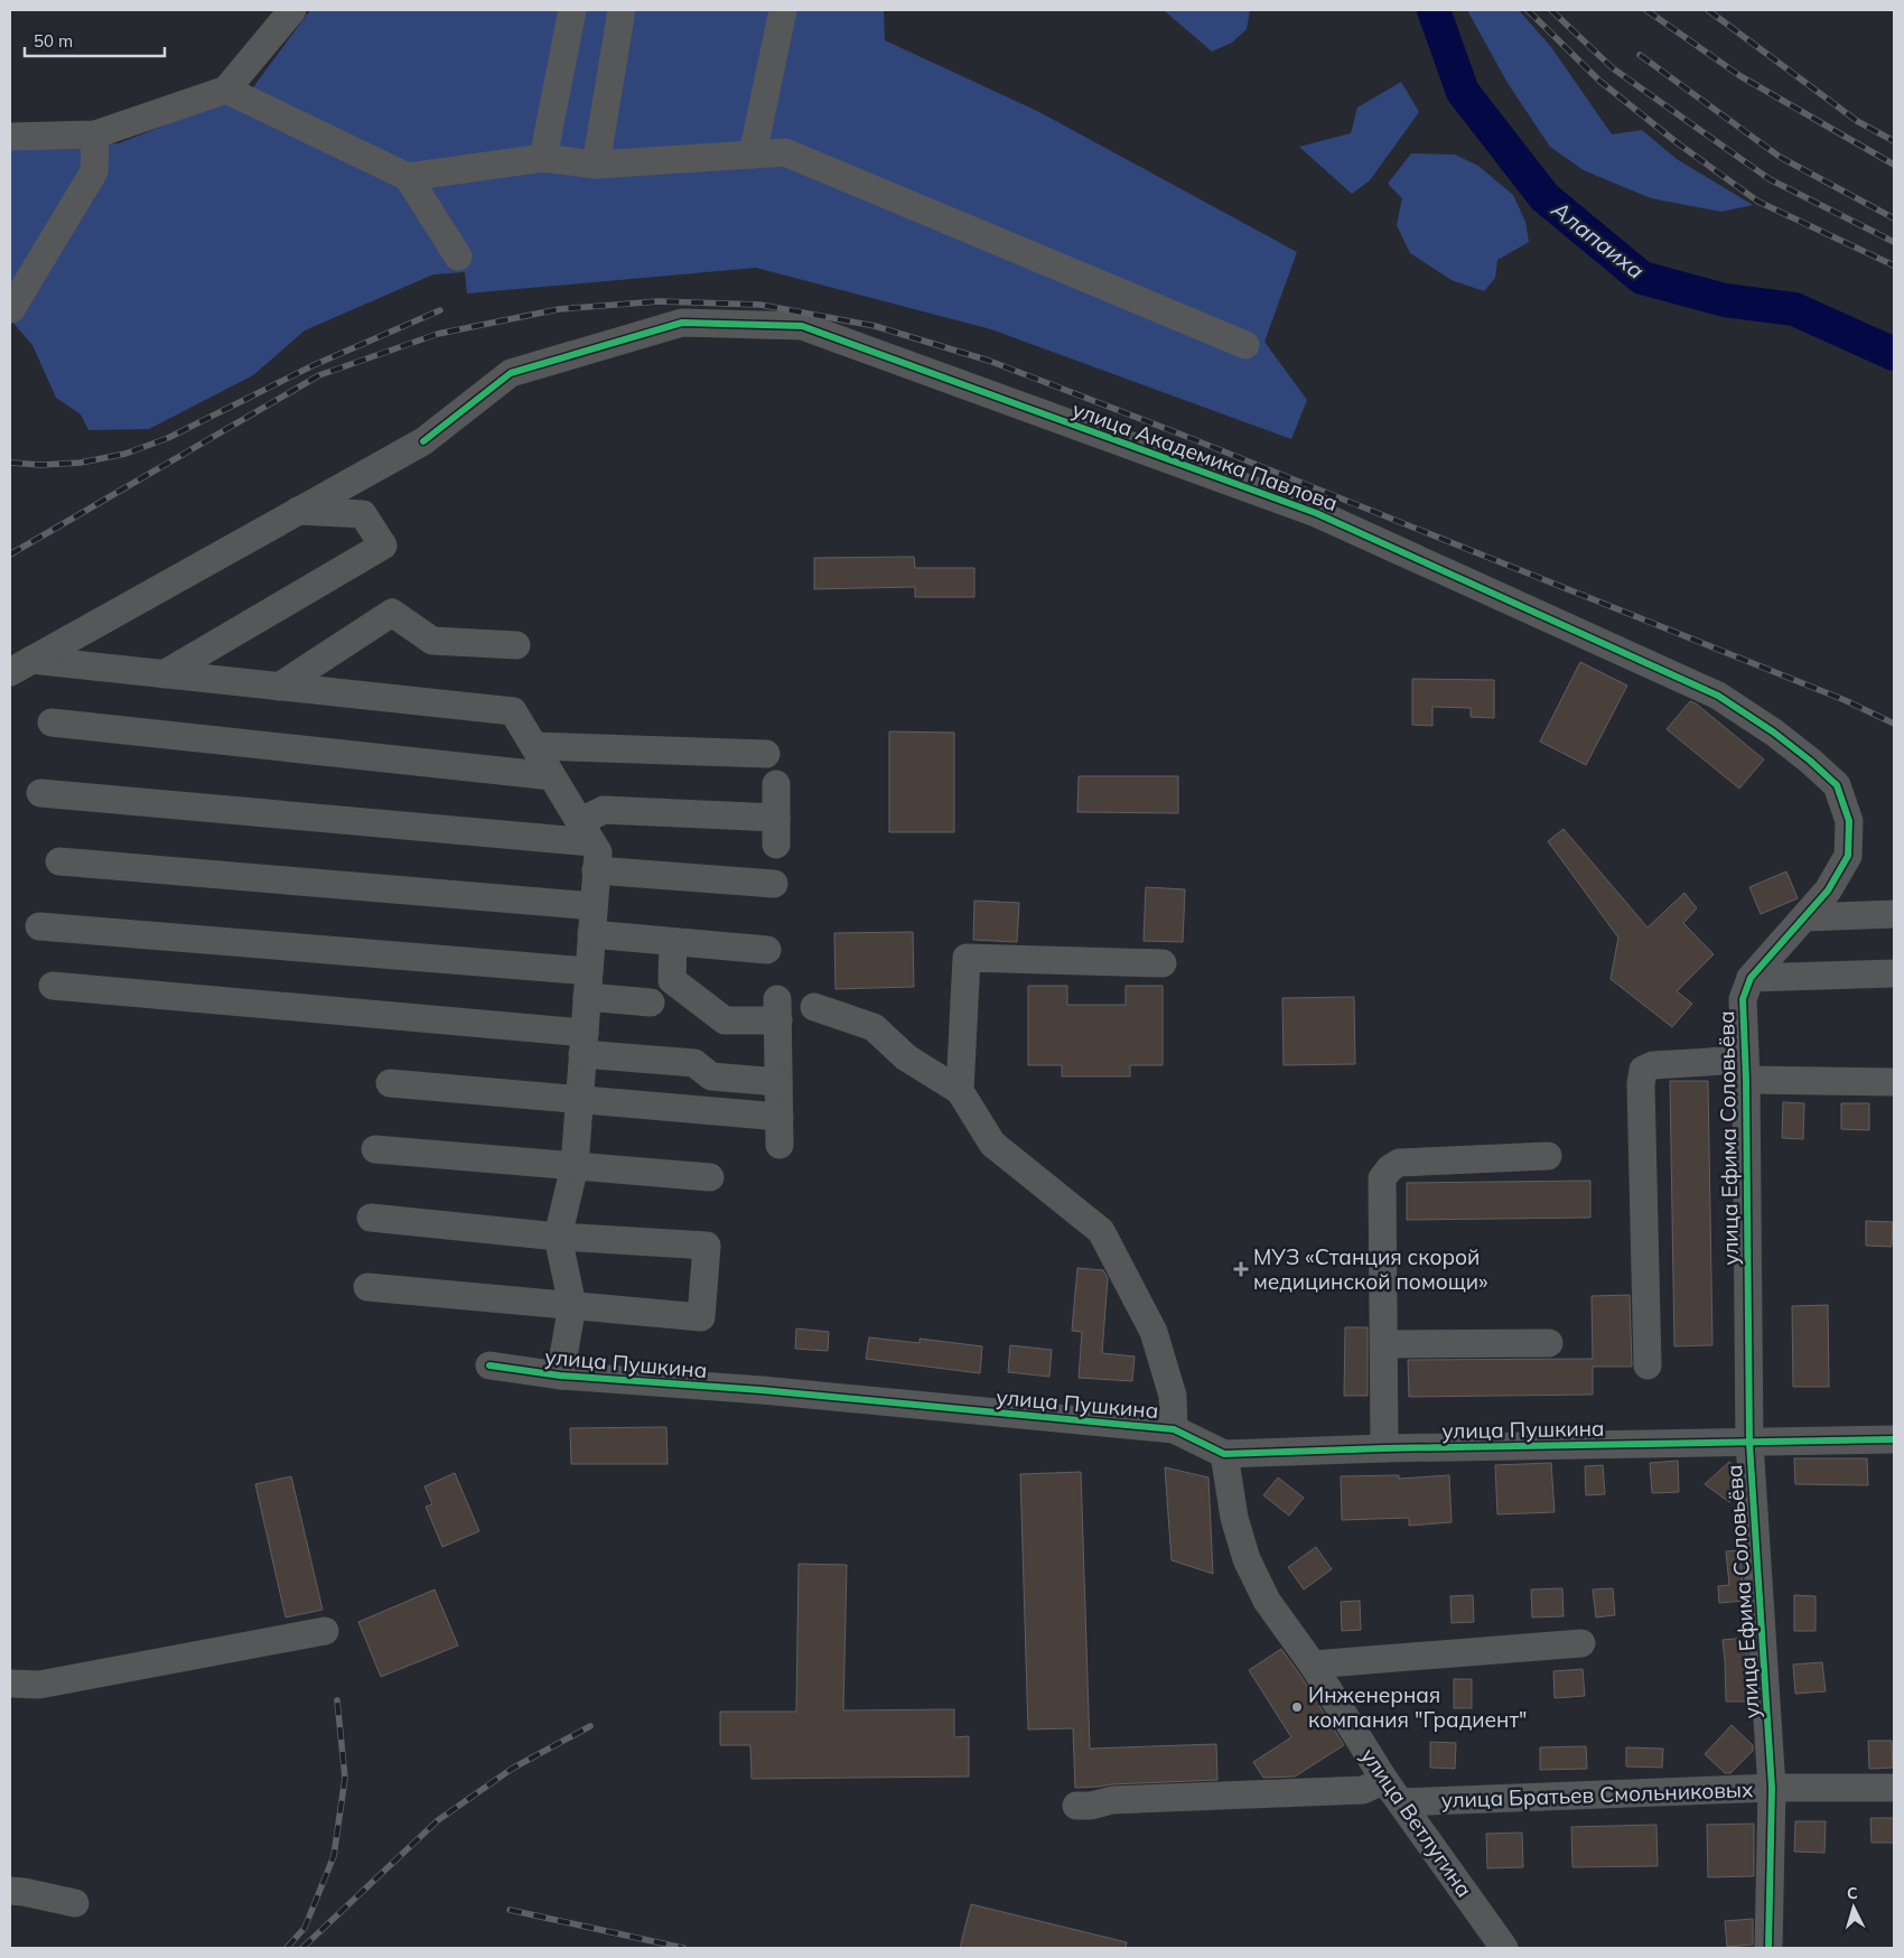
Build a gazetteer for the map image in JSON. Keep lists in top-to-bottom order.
{
  "streets": {
    "street": [
      "улица Академика Павлова",
      "улица Ефима Соловьёва",
      "улица Пушкина",
      "улица Братьев Смольниковых",
      "улица Ветлугина"
    ]
  },
  "crossings": [
    ["улица Академика Павлова", "улица Ефима Соловьёва"],
    ["улица Ефима Соловьёва", "улица Пушкина"],
    ["улица Ефима Соловьёва", "улица Братьев Смольниковых"],
    ["улица Пушкина", "улица Ветлугина"],
    ["улица Братьев Смольниковых", "улица Ветлугина"]
  ],
  "water": ["Алапаиха"],
  "places": {
    "health": ["МУЗ «Станция скорой медицинской помощи»"],
    "other": ["Инженерная компания \"Градиент\""]
  },
  "scale_bar": "50 m",
  "north": "top"
}
